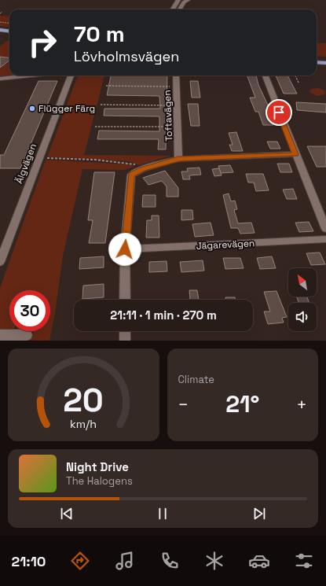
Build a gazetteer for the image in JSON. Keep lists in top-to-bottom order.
{
  "streets": {
    "street": ["Toftavägen", "Älgvägen", "Jägarevägen"]
  },
  "places": ["Flügger Färg"],
  "north": "top left",
  "page": {
    "turn": ["70 m", "Lövholmsvägen"],
    "limit": "30",
    "trip": "21:11 · 1 min · 270 m",
    "tile": "Climate",
    "heat": ["−", "21°", "+"],
    "song": ["Night Drive", "The Halogens"],
    "tabs": "21:10",
    "gauge": ["20", "km/h"]
  }
}
